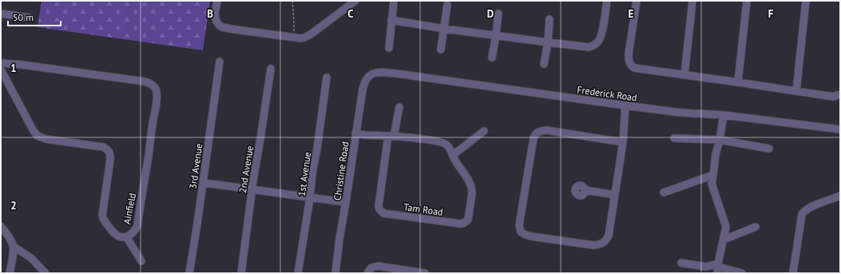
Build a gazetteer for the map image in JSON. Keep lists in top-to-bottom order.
{
  "streets": {
    "street": [
      "Frederick Road",
      "3rd Avenue",
      "2nd Avenue",
      "Christine Road",
      "1st Avenue",
      "Ainfield",
      "Tam Road"
    ]
  },
  "crossings": [
    ["Frederick Road", "Christine Road"],
    ["Christine Road", "Tam Road"]
  ],
  "scale_bar": "50 m",
  "grid": {
    "columns": [
      "B",
      "C",
      "D",
      "E",
      "F"
    ],
    "rows": ["1", "2"]
  }
}
